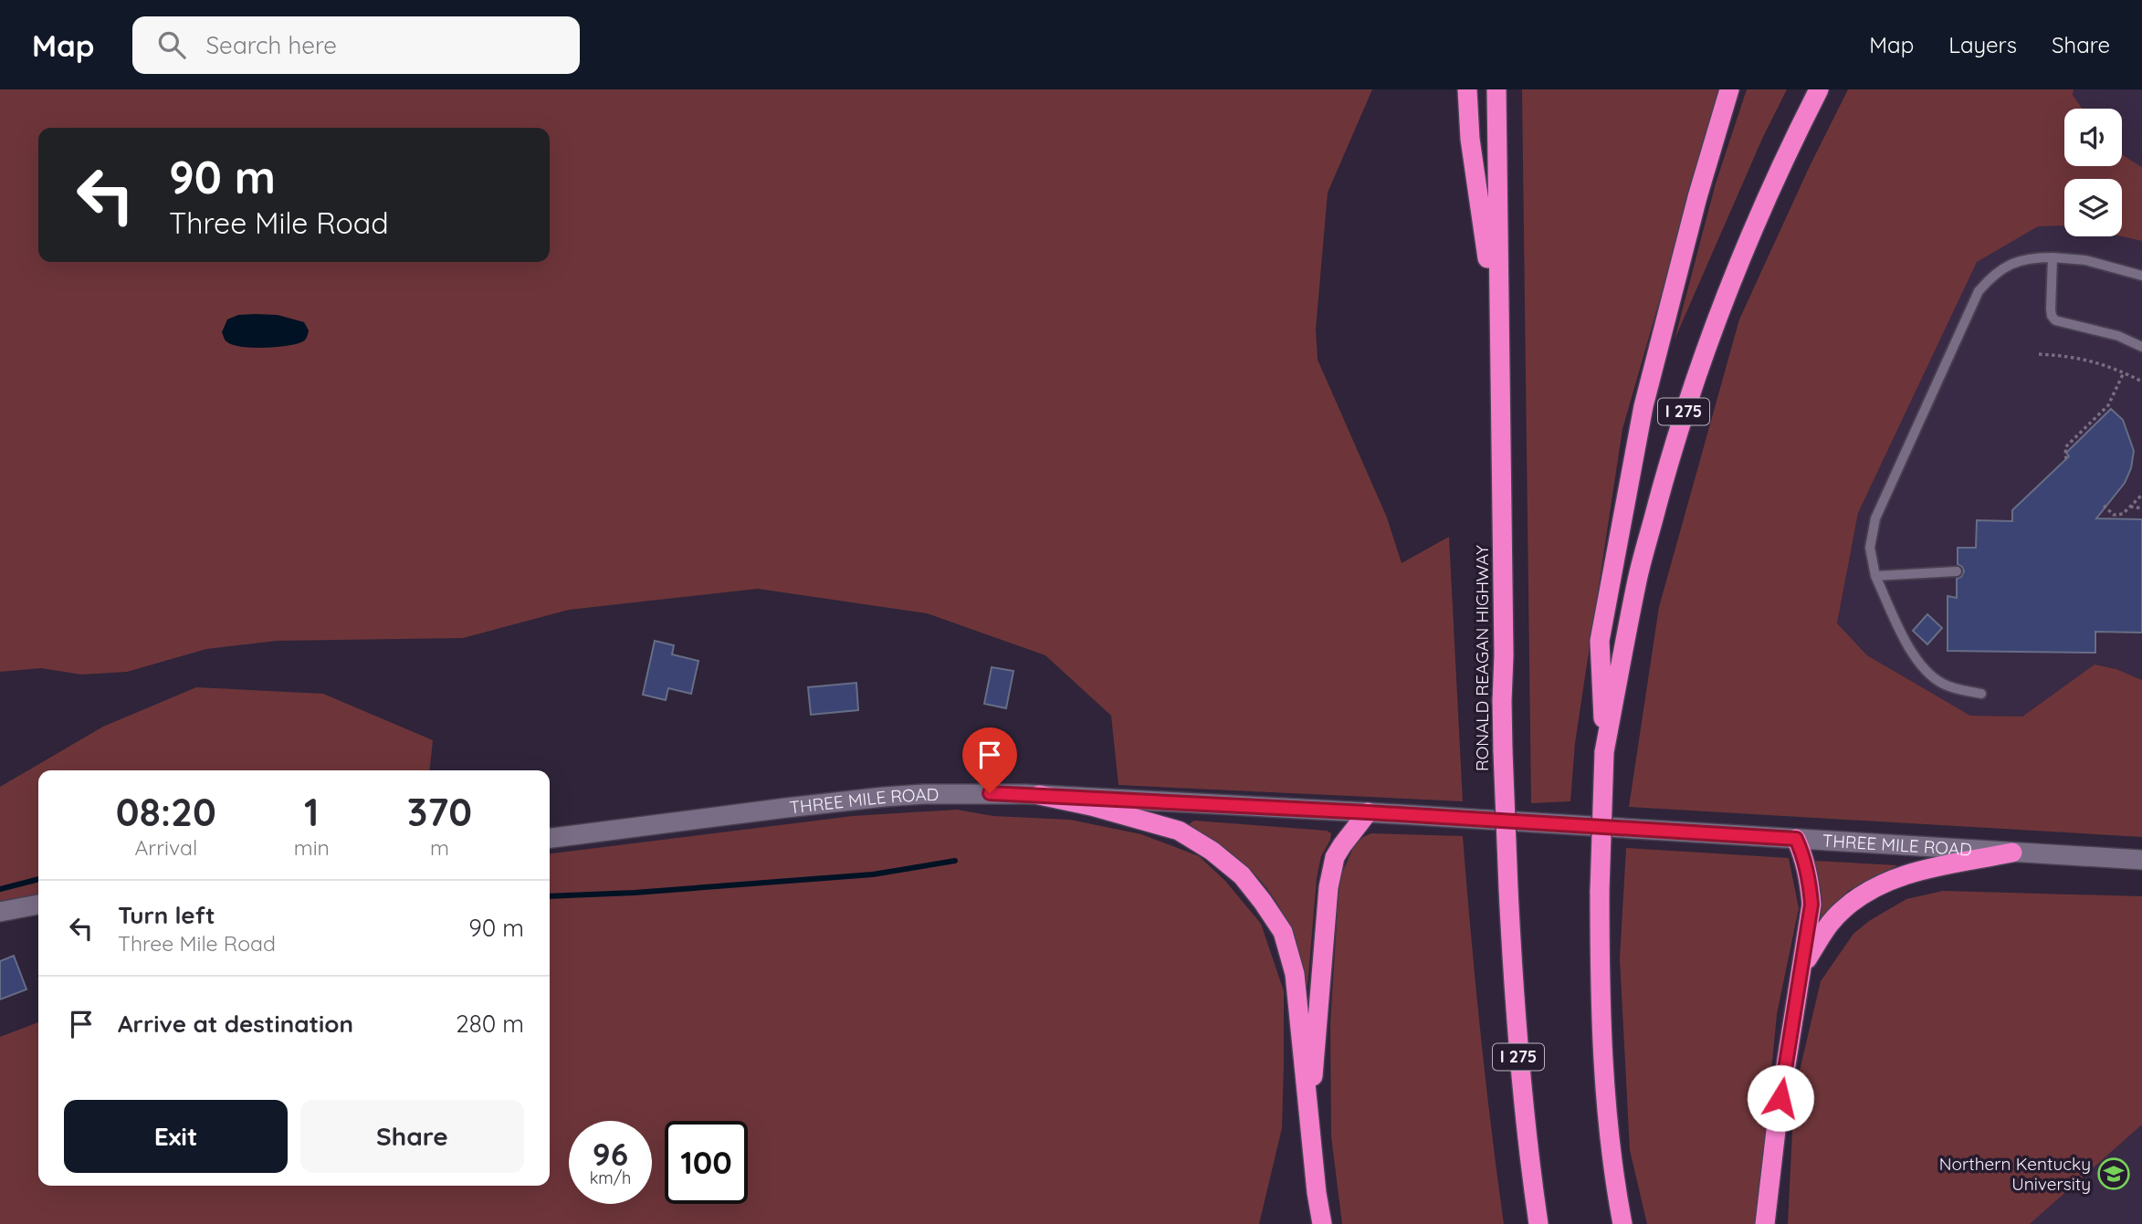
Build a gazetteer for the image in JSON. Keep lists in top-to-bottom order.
{
  "streets": {
    "highway": ["I 275", "RONALD REAGAN HIGHWAY"],
    "street": ["THREE MILE ROAD"]
  },
  "places": {
    "school or university": ["Northern Kentucky University"]
  },
  "page": {
    "header": "Map",
    "search": "Search here",
    "nav": ["Map", "Layers", "Share"],
    "turn": ["90 m", "Three Mile Road"],
    "eta": [
      "08:20",
      "Arrival",
      "1",
      "min",
      "370",
      "m"
    ],
    "list": [
      {
        "name": "Turn left",
        "note": "Three Mile Road",
        "value": "90 m"
      },
      {
        "name": "Arrive at destination",
        "value": "280 m"
      }
    ],
    "buttons": ["Exit", "Share"],
    "speed": "96 km/h",
    "limit": "100"
  }
}
